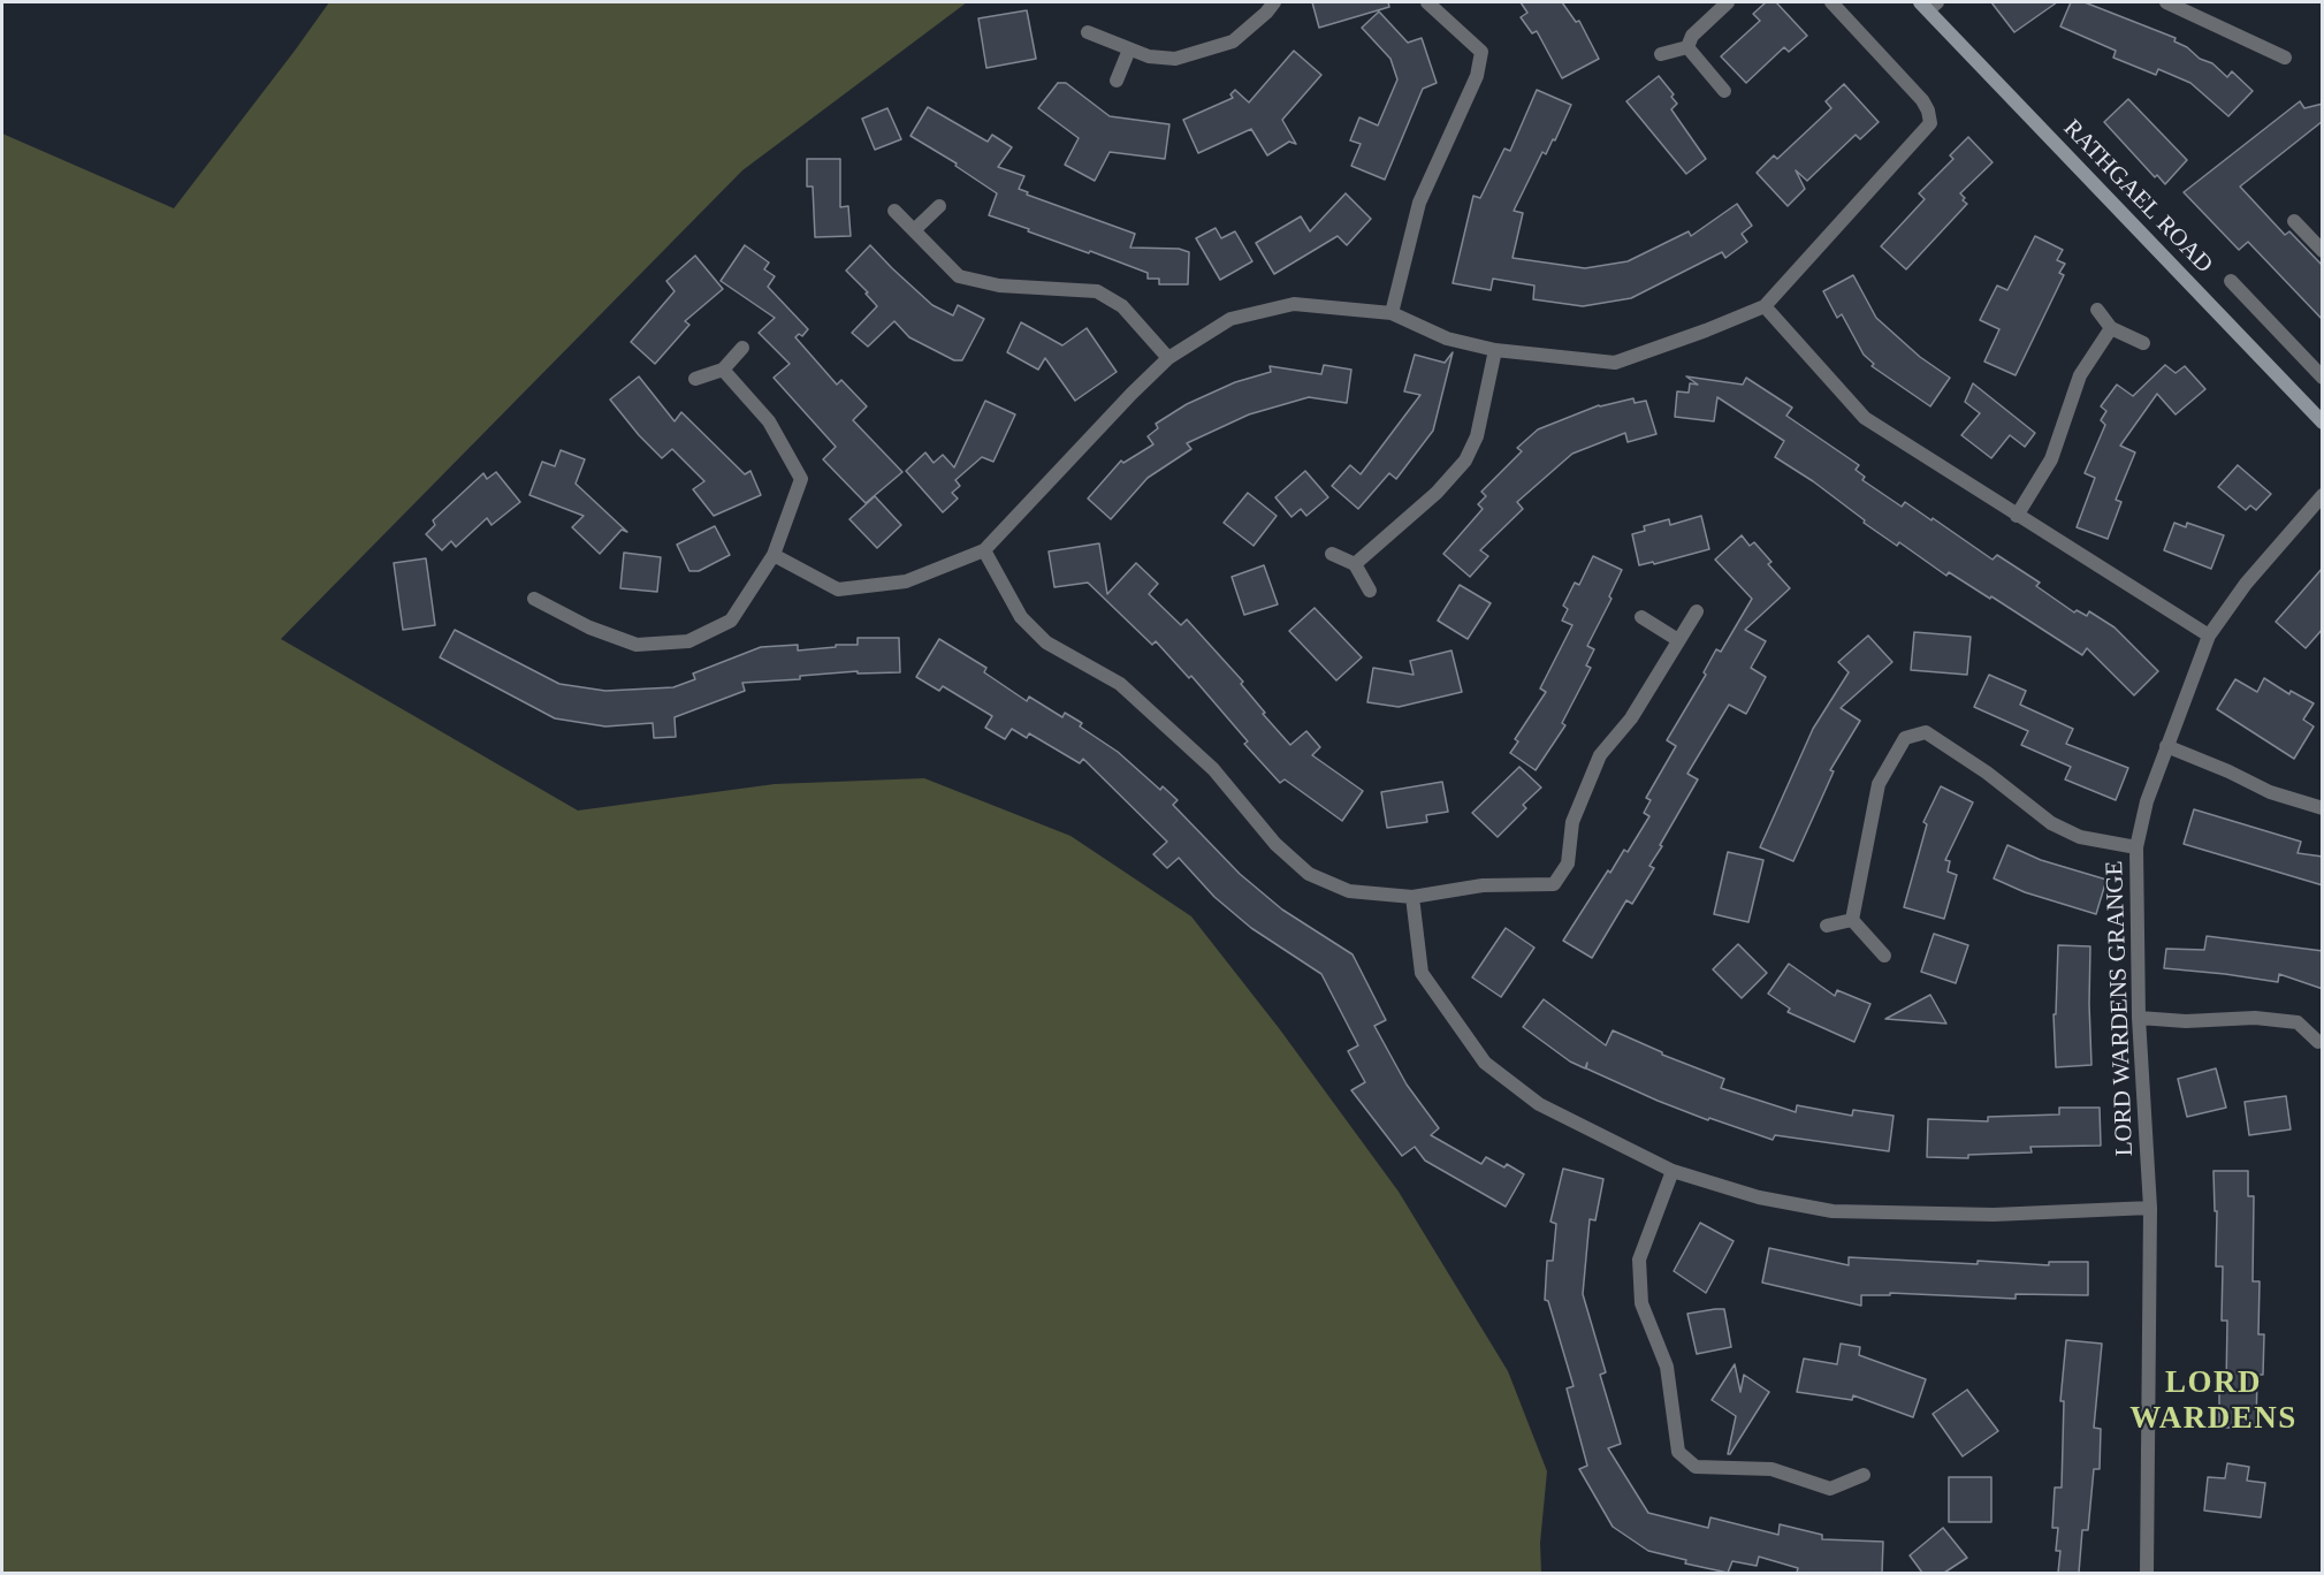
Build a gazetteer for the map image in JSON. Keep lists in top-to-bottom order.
{
  "streets": {
    "street": ["RATHGAEL ROAD", "LORD WARDENS GRANGE"]
  },
  "districts": ["LORD WARDENS"]
}
